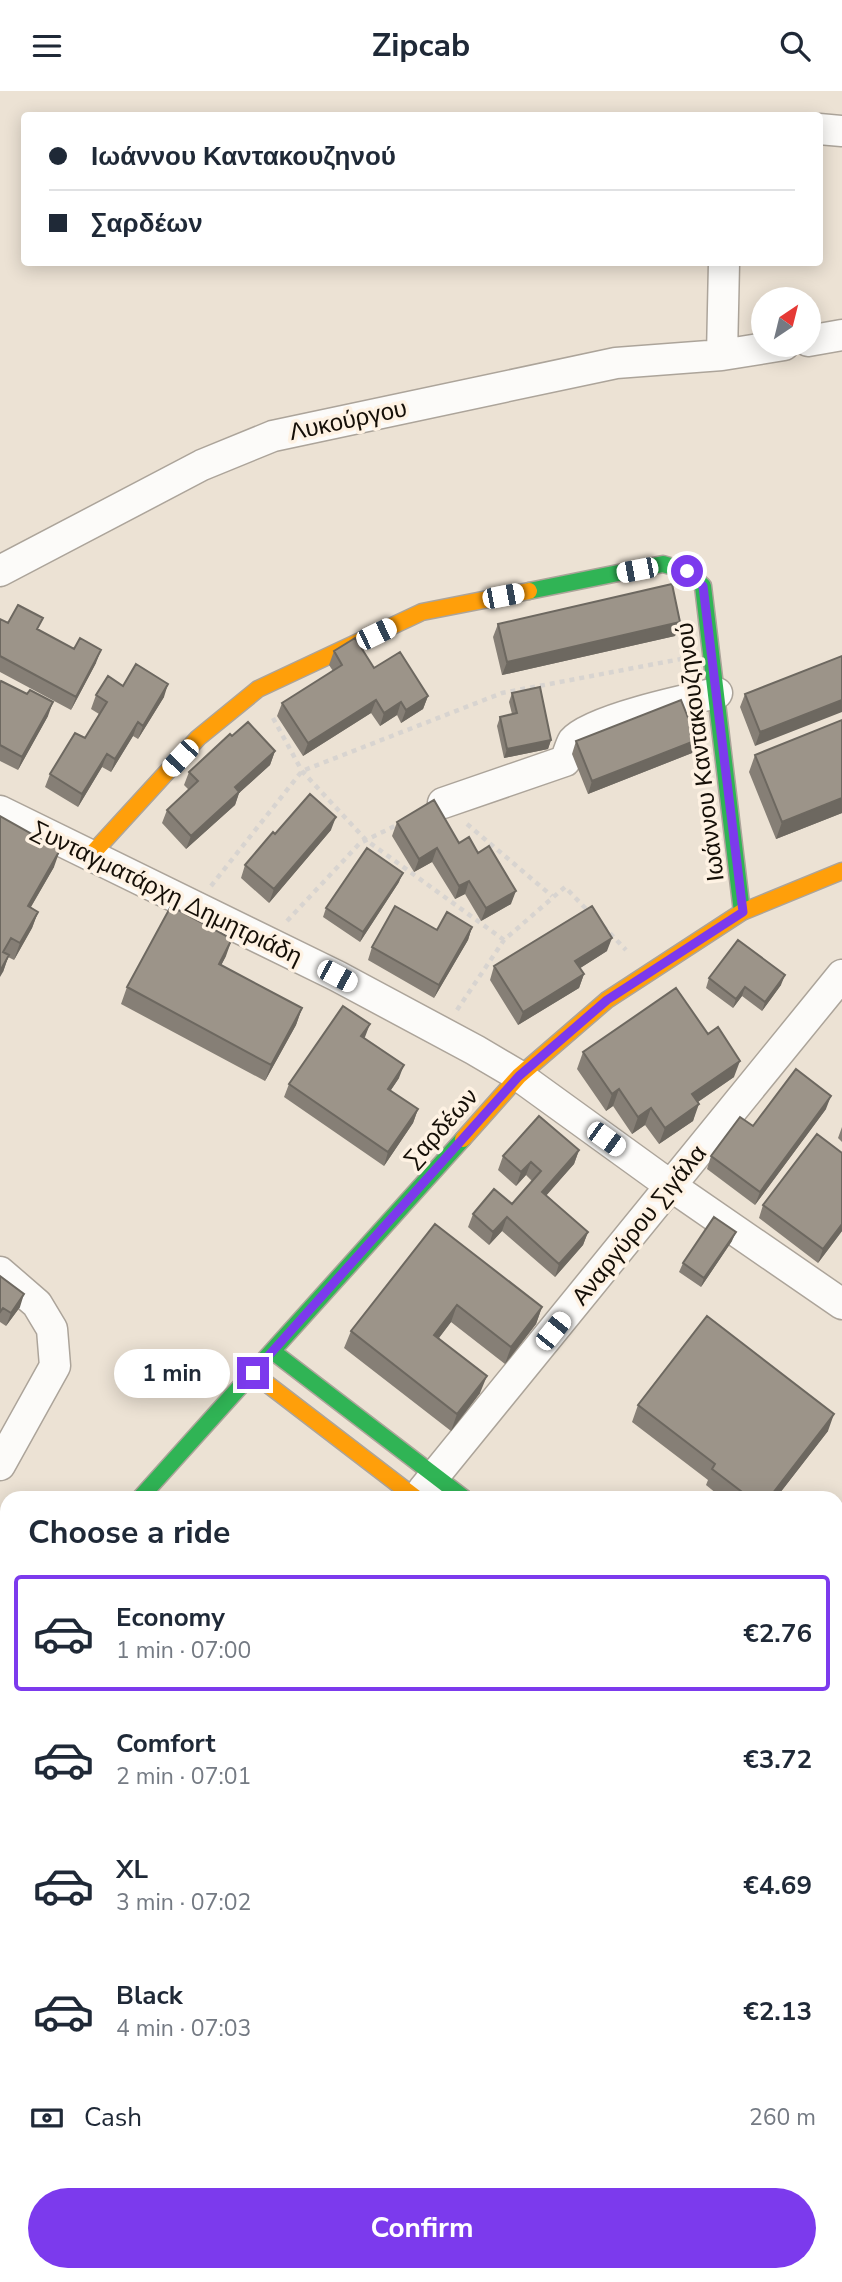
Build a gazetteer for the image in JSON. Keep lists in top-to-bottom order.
{
  "streets": {
    "street": [
      "Λυκούργου",
      "Ιωάννου Καντακουζηνού",
      "Συνταγματάρχη Δημητριάδη",
      "Σαρδέων",
      "Αναργύρου Σιγάλα"
    ]
  },
  "crossings": [
    ["Ιωάννου Καντακουζηνού", "Σαρδέων"],
    ["Συνταγματάρχη Δημητριάδη", "Σαρδέων"],
    ["Συνταγματάρχη Δημητριάδη", "Αναργύρου Σιγάλα"]
  ],
  "north": "top right",
  "page": {
    "header": "Zipcab",
    "banner": ["Ιωάννου Καντακουζηνού", "Σαρδέων"],
    "bubble": "1 min",
    "heading": "Choose a ride",
    "list": [
      {
        "name": "Economy",
        "note": "1 min · 07:00",
        "value": "€2.76"
      },
      {
        "name": "Comfort",
        "note": "2 min · 07:01",
        "value": "€3.72"
      },
      {
        "name": "XL",
        "note": "3 min · 07:02",
        "value": "€4.69"
      },
      {
        "name": "Black",
        "note": "4 min · 07:03",
        "value": "€2.13"
      }
    ],
    "pay": ["Cash", "260 m"],
    "buttons": "Confirm"
  }
}
